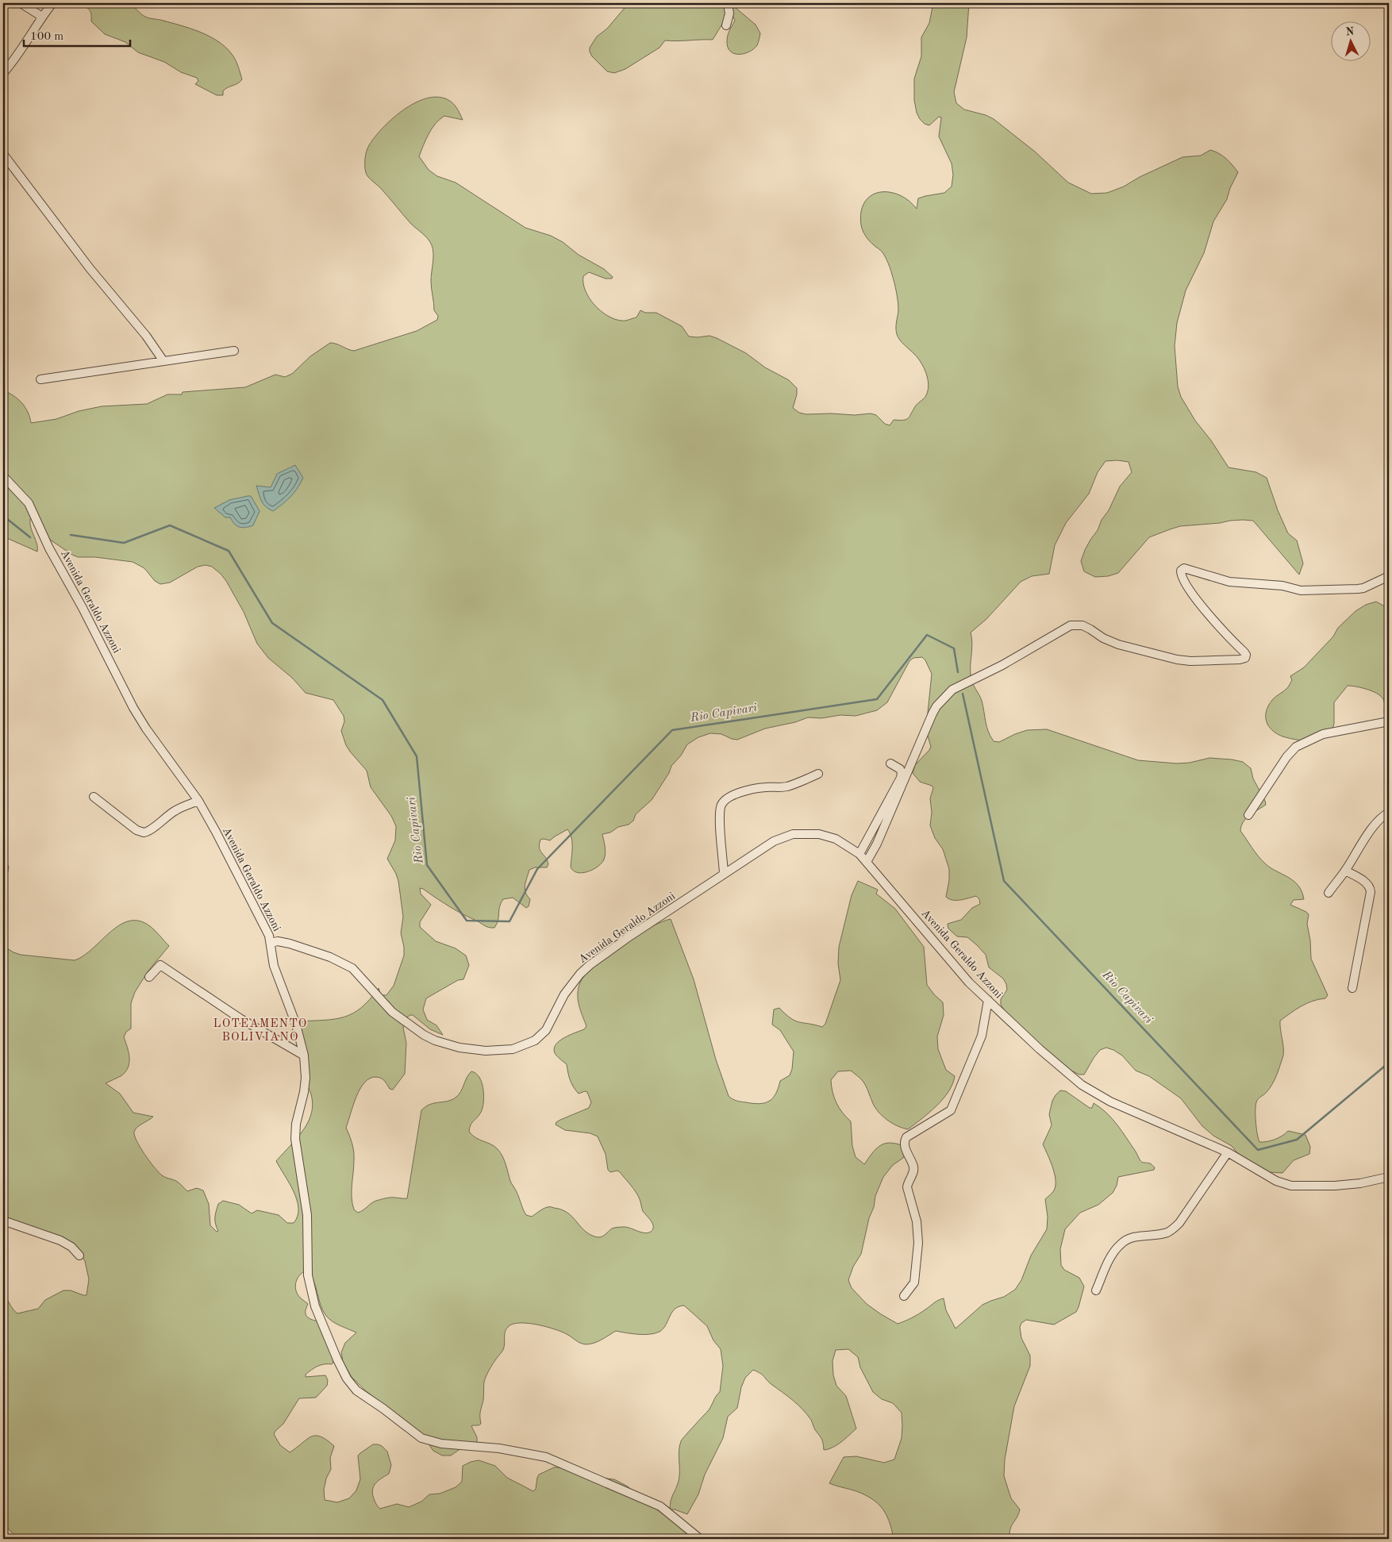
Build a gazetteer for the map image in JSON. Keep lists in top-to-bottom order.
{
  "streets": {
    "street": ["Avenida Geraldo Azzoni"]
  },
  "districts": ["LOTEAMENTO BOLIVIANO"],
  "water": ["Rio Capivari"],
  "scale_bar": "100 m",
  "north": "top"
}
